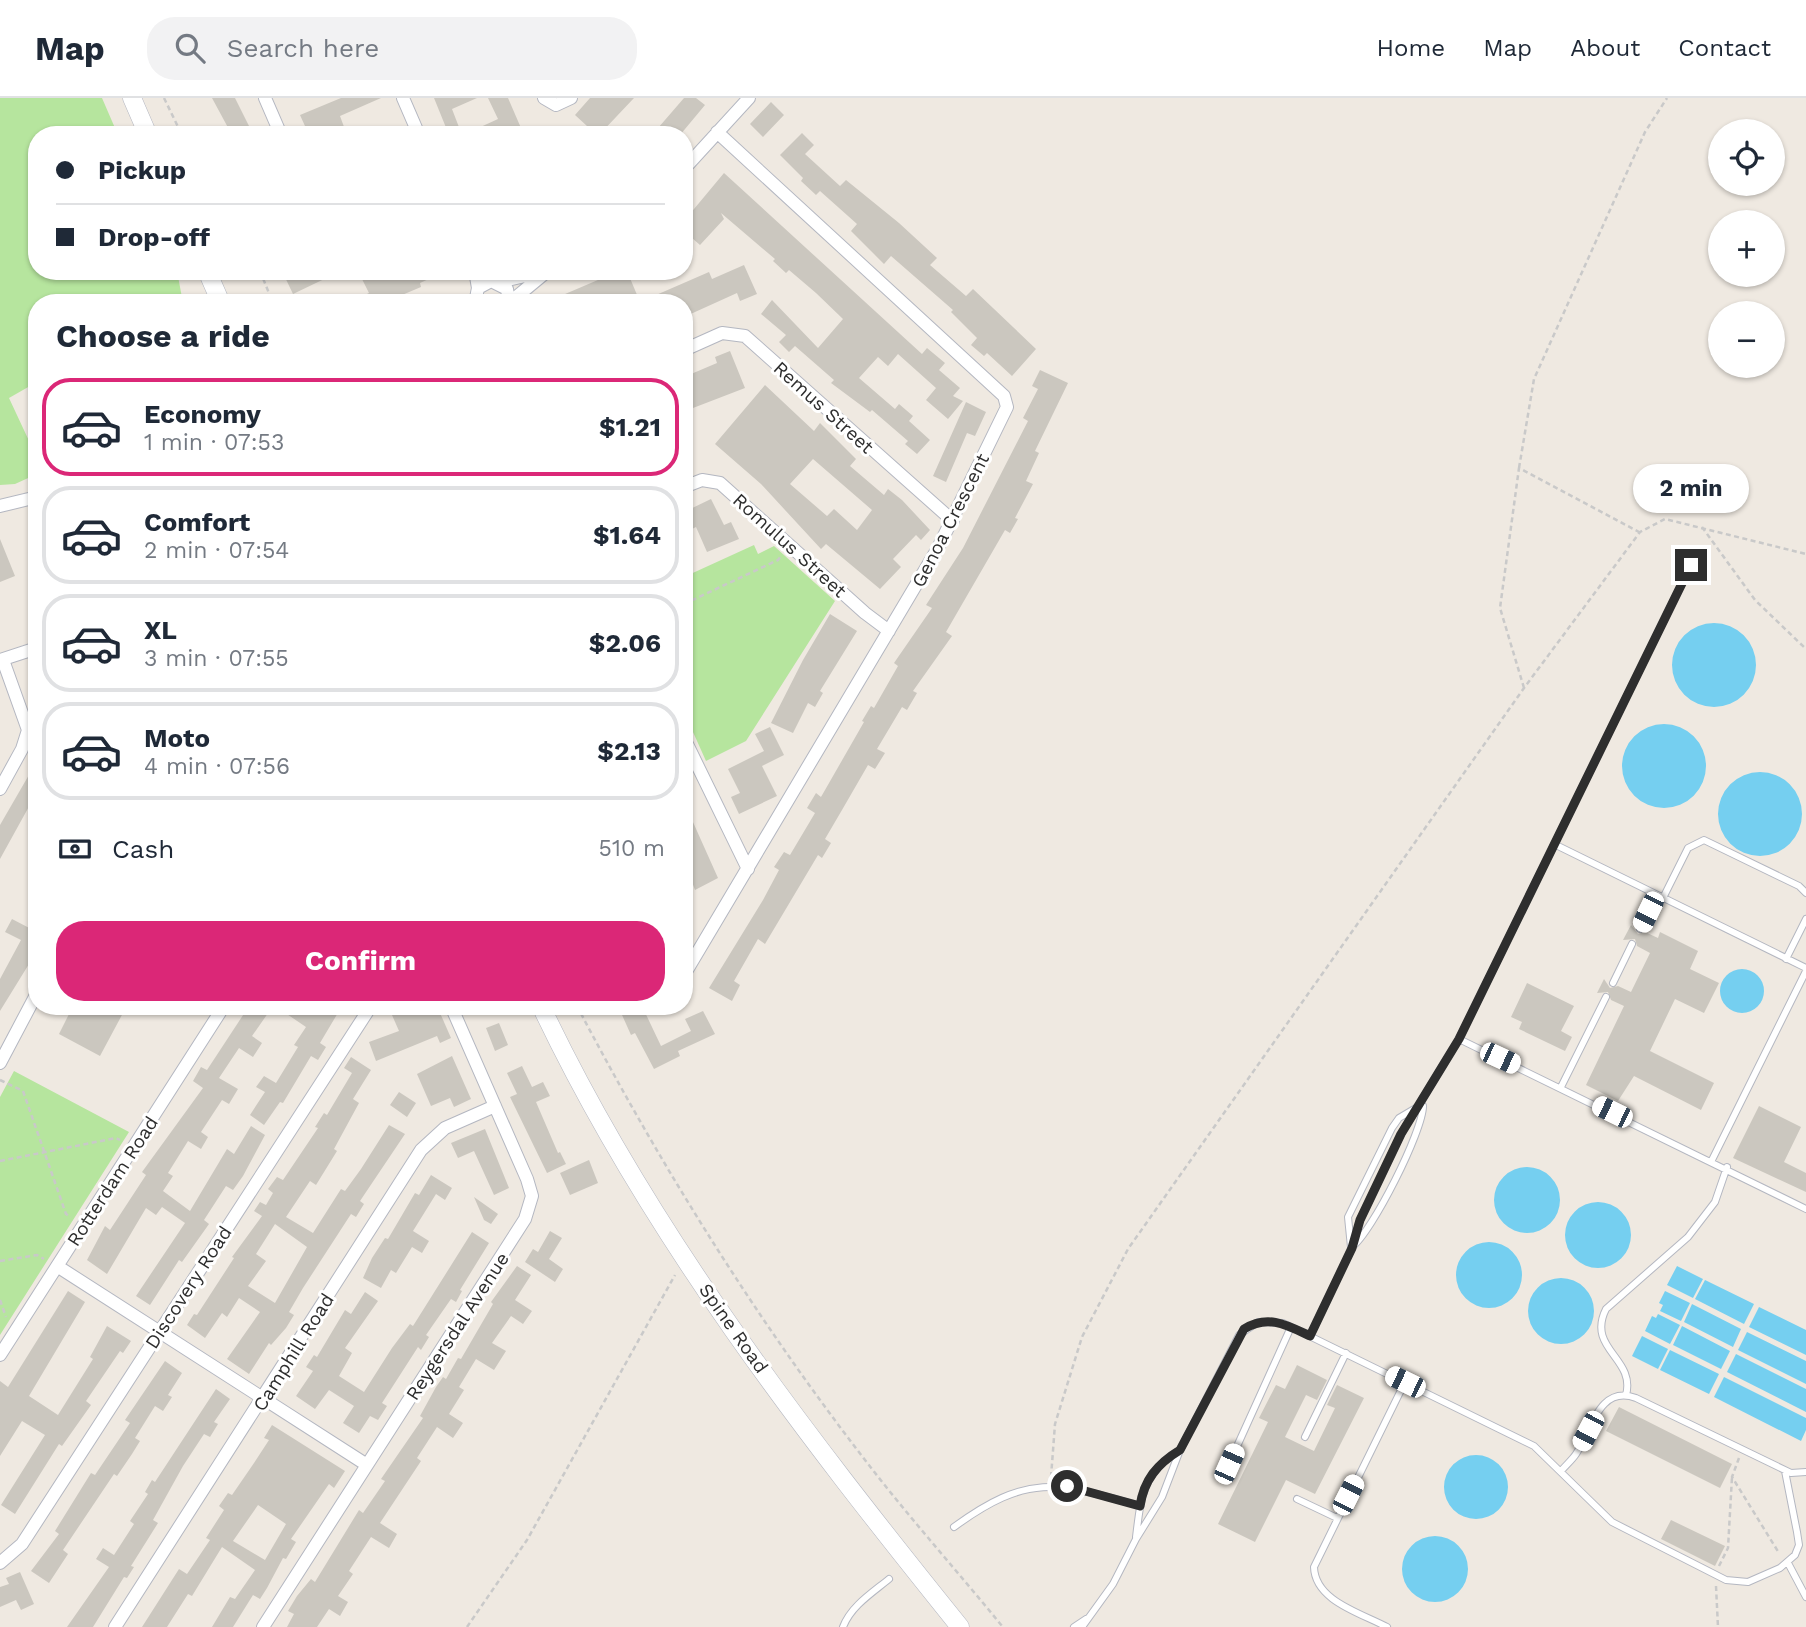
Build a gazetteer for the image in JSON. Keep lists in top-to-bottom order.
{
  "streets": {
    "main road": ["Spine Road"],
    "street": [
      "Remus Street",
      "Genoa Crescent",
      "Romulus Street",
      "Rotterdam Road",
      "Discovery Road",
      "Reygersdal Avenue",
      "Camphill Road"
    ]
  },
  "crossings": [
    ["Remus Street", "Genoa Crescent"],
    ["Genoa Crescent", "Romulus Street"],
    ["Reygersdal Avenue", "Camphill Road"]
  ],
  "page": {
    "header": "Map",
    "search": "Search here",
    "nav": [
      "Home",
      "Map",
      "About",
      "Contact"
    ],
    "map_buttons": ["+", "−"],
    "banner": ["Pickup", "Drop-off"],
    "heading": "Choose a ride",
    "list": [
      {
        "name": "Economy",
        "note": "1 min · 07:53",
        "value": "$1.21"
      },
      {
        "name": "Comfort",
        "note": "2 min · 07:54",
        "value": "$1.64"
      },
      {
        "name": "XL",
        "note": "3 min · 07:55",
        "value": "$2.06"
      },
      {
        "name": "Moto",
        "note": "4 min · 07:56",
        "value": "$2.13"
      }
    ],
    "bubble": "2 min",
    "pay": ["Cash", "510 m"],
    "buttons": "Confirm"
  }
}
